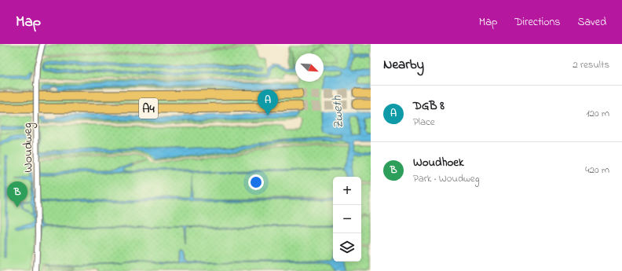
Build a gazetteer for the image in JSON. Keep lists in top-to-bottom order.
{
  "streets": {
    "highway": ["A4"],
    "street": ["Woudweg"]
  },
  "water": ["Zweth"],
  "north": "bottom right",
  "page": {
    "header": "Map",
    "nav": ["Map", "Directions", "Saved"],
    "heading": ["Nearby", "2 results"],
    "list": [
      {
        "mark": "A",
        "name": "DGB 8",
        "note": "Place",
        "value": "120 m"
      },
      {
        "mark": "B",
        "name": "Woudhoek",
        "note": "Park · Woudweg",
        "value": "420 m"
      }
    ],
    "pins": ["A", "B"],
    "map_buttons": ["+", "−"]
  }
}
